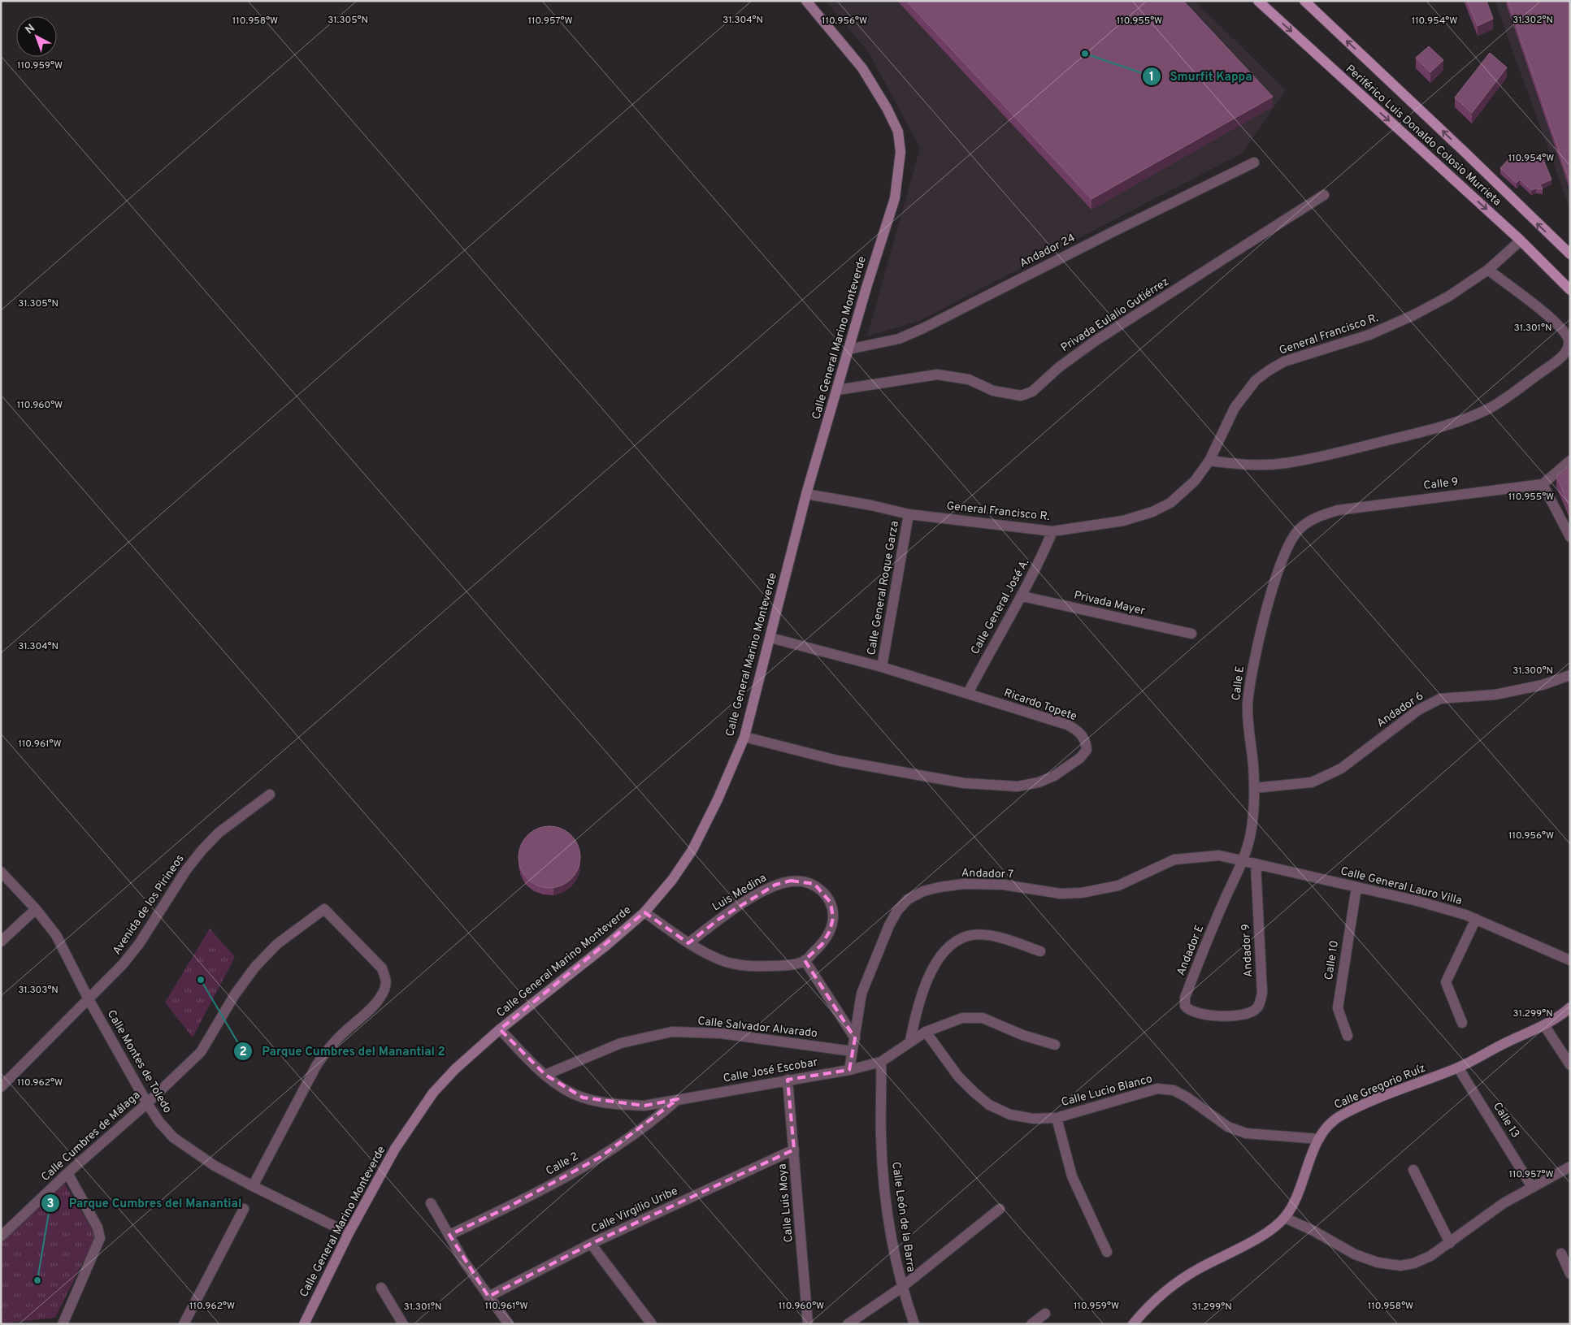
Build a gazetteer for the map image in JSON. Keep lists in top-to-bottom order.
{
  "streets": {
    "main road": ["Periférico Luis Donaldo Colosio Murrieta"],
    "street": [
      "Andador 24",
      "Privada Eulalio Gutiérrez",
      "General Francisco R.",
      "Calle General Marino Monteverde",
      "Calle 9",
      "Calle General Roque Garza",
      "Privada Mayer",
      "Calle General José A.",
      "Calle E",
      "Ricardo Topete",
      "Andador 6",
      "Andador 7",
      "Calle General Lauro Villa",
      "Luis Medina",
      "Avenida de los Pirineos",
      "Andador E",
      "Andador 9",
      "Calle 10",
      "Calle Salvador Alvarado",
      "Calle Montes de Toledo",
      "Calle José Escobar",
      "Calle Gregorio Ruíz",
      "Calle Lucio Blanco",
      "Calle 13",
      "Calle Cumbres de Málaga",
      "Calle 2",
      "Calle Luis Moya",
      "Calle Virgilio Uribe",
      "Calle León de la Barra"
    ]
  },
  "crossings": [
    ["Periférico Luis Donaldo Colosio Murrieta", "General Francisco R."],
    ["Andador 24", "Calle General Marino Monteverde"],
    ["Privada Eulalio Gutiérrez", "Calle General Marino Monteverde"],
    ["General Francisco R.", "Calle General Marino Monteverde"],
    ["General Francisco R.", "Calle General Roque Garza"],
    ["General Francisco R.", "Calle General José A."],
    ["Calle General Marino Monteverde", "Ricardo Topete"],
    ["Calle General Marino Monteverde", "Calle Montes de Toledo"],
    ["Calle General Marino Monteverde", "Calle José Escobar"],
    ["Calle 9", "Calle E"],
    ["Calle General Roque Garza", "Ricardo Topete"],
    ["Privada Mayer", "Calle General José A."],
    ["Calle General José A.", "Ricardo Topete"],
    ["Calle E", "Andador 6"],
    ["Calle E", "Andador 7"],
    ["Calle E", "Calle General Lauro Villa"],
    ["Calle E", "Andador E"],
    ["Andador 7", "Calle General Lauro Villa"],
    ["Andador 7", "Andador E"],
    ["Andador 7", "Calle Salvador Alvarado"],
    ["Andador 7", "Calle José Escobar"],
    ["Calle General Lauro Villa", "Andador E"],
    ["Calle General Lauro Villa", "Andador 9"],
    ["Calle General Lauro Villa", "Calle 10"],
    ["Avenida de los Pirineos", "Calle Montes de Toledo"],
    ["Andador E", "Andador 9"],
    ["Calle Salvador Alvarado", "Calle José Escobar"],
    ["Calle Montes de Toledo", "Calle Cumbres de Málaga"],
    ["Calle José Escobar", "Calle Lucio Blanco"],
    ["Calle José Escobar", "Calle 2"],
    ["Calle José Escobar", "Calle Luis Moya"],
    ["Calle José Escobar", "Calle León de la Barra"],
    ["Calle Gregorio Ruíz", "Calle Lucio Blanco"],
    ["Calle Gregorio Ruíz", "Calle 13"],
    ["Calle Luis Moya", "Calle Virgilio Uribe"]
  ],
  "places": ["Smurfit Kappa", "Parque Cumbres del Manantial 2", "Parque Cumbres del Manantial"],
  "north": "top left",
  "coordinates": [
    "31.304°N",
    "31.305°N",
    "31.302°N",
    "110.958°W",
    "110.957°W",
    "110.956°W",
    "110.955°W",
    "110.954°W",
    "110.959°W",
    "31.301°N",
    "110.960°W",
    "31.300°N",
    "110.961°W",
    "31.303°N",
    "31.299°N",
    "110.962°W"
  ]
}
